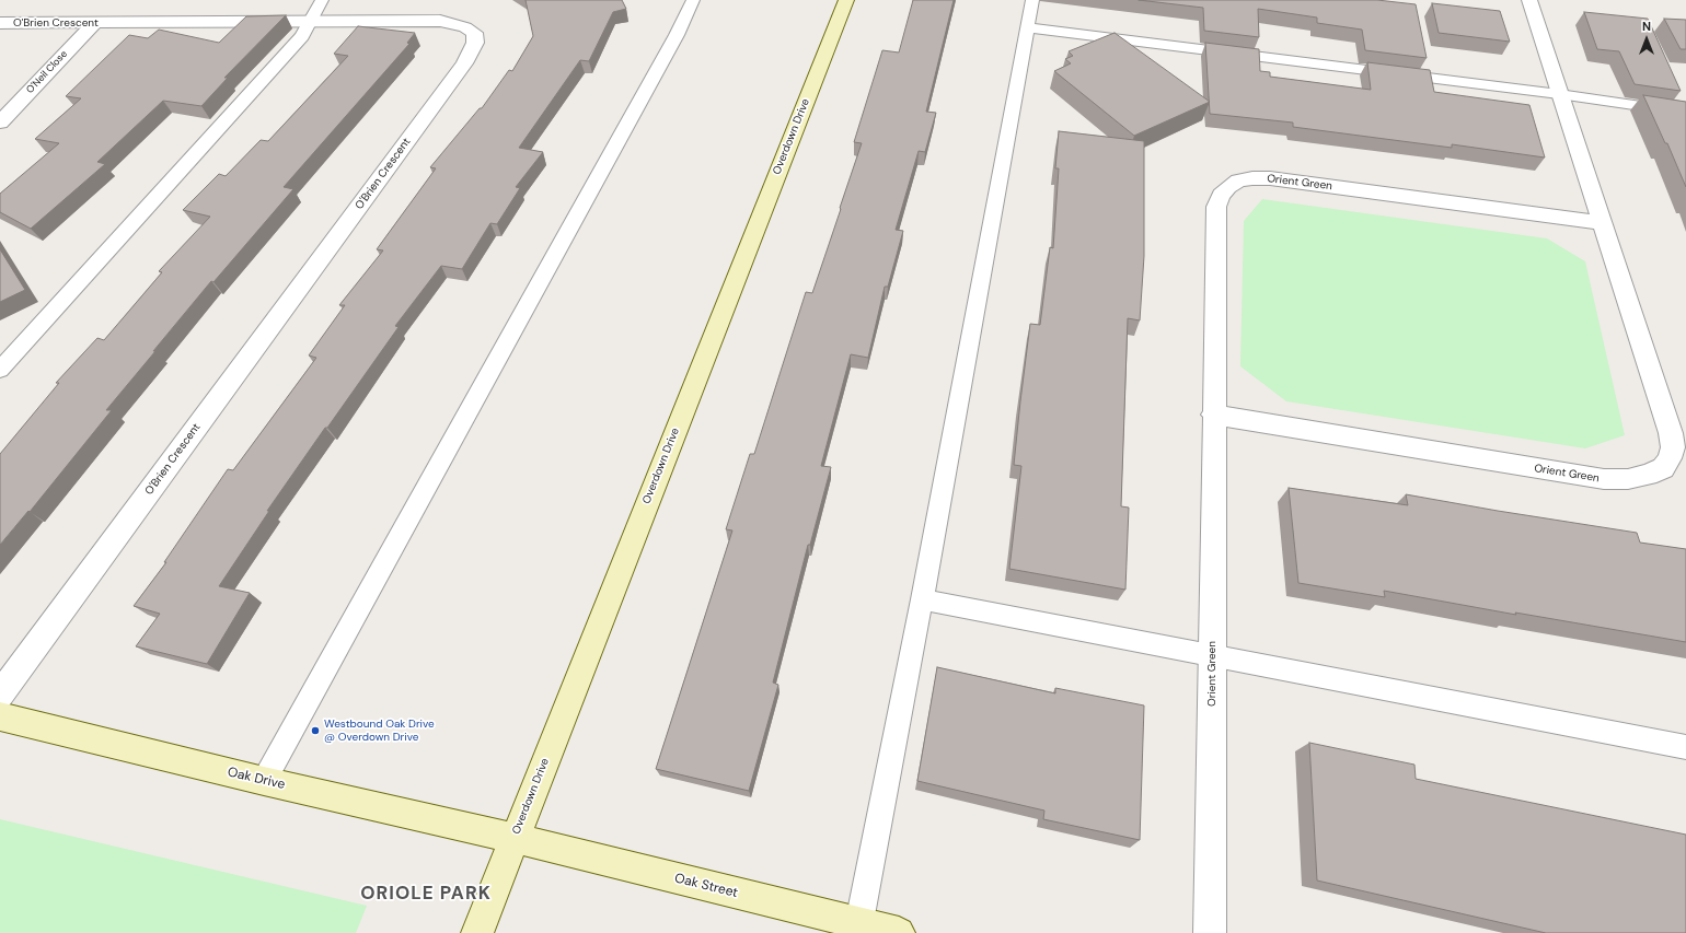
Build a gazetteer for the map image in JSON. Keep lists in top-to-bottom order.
{
  "streets": {
    "street": [
      "O'Brien Crescent",
      "O'Neil Close",
      "Overdown Drive",
      "Orient Green",
      "Oak Drive",
      "Oak Street"
    ]
  },
  "crossings": [
    ["O'Brien Crescent", "O'Neil Close"],
    ["Overdown Drive", "Oak Drive"],
    ["Overdown Drive", "Oak Street"],
    ["Oak Drive", "Oak Street"]
  ],
  "districts": ["ORIOLE PARK"],
  "places": ["Westbound Oak Drive @ Overdown Drive"],
  "north": "top"
}
